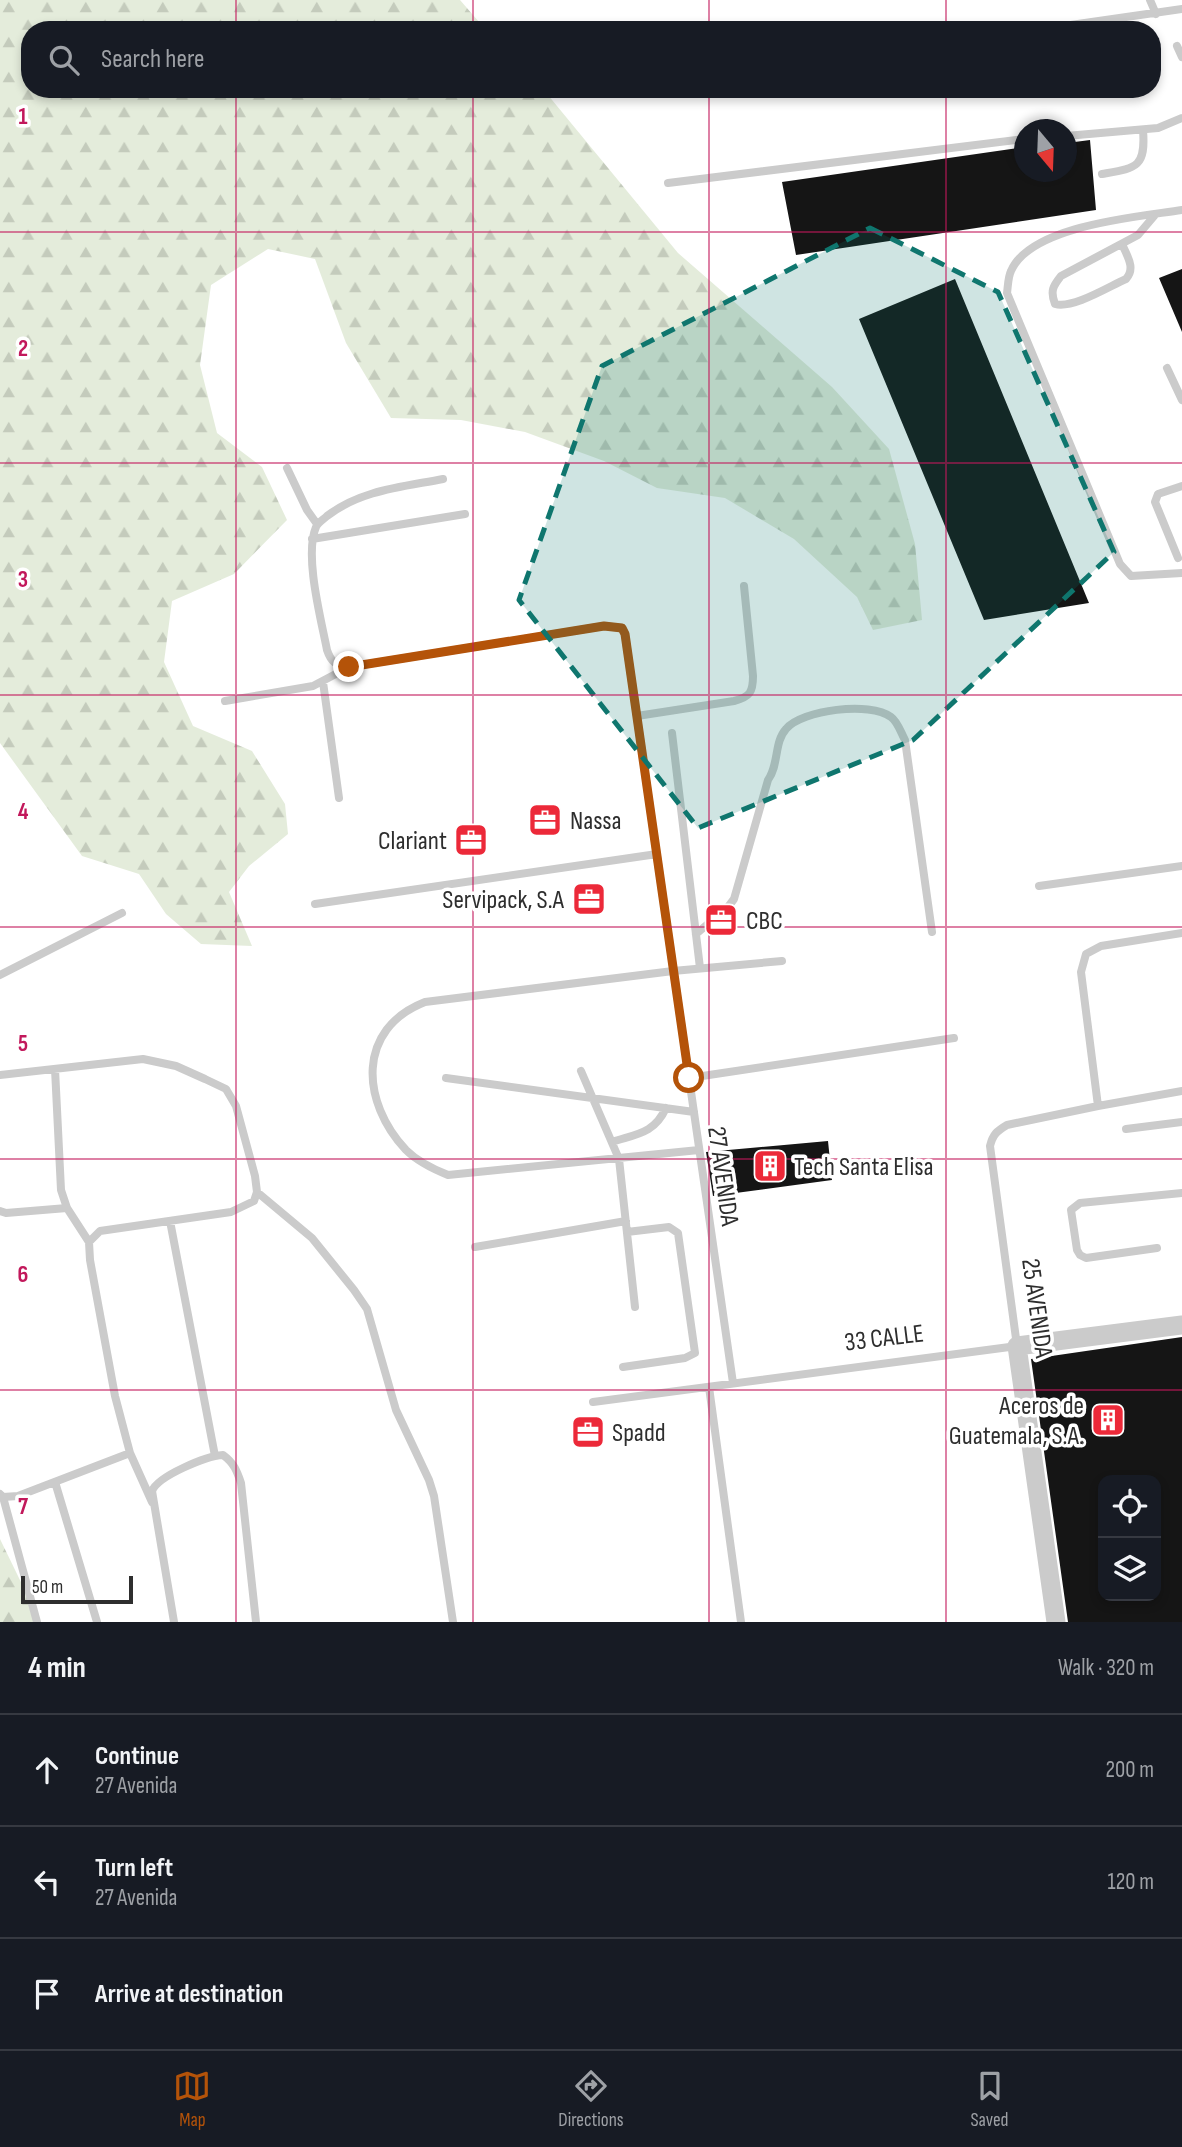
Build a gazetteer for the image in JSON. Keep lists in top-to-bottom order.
{
  "streets": {
    "street": ["25 AVENIDA", "33 CALLE"],
    "lane": ["27 AVENIDA"]
  },
  "crossings": [
    ["27 AVENIDA", "33 CALLE"],
    ["25 AVENIDA", "33 CALLE"]
  ],
  "places": {
    "office": [
      "Nassa",
      "Clariant",
      "Servipack, S.A",
      "CBC",
      "Spadd"
    ],
    "building": ["Tech Santa Elisa", "Aceros de Guatemala, S.A."]
  },
  "scale_bar": "50 m",
  "north": "bottom",
  "page": {
    "search": "Search here",
    "scale": "50 m",
    "heading": ["4 min", "Walk · 320 m"],
    "list": [
      ["Continue", "27 Avenida", "200 m"],
      ["Turn left", "27 Avenida", "120 m"],
      "Arrive at destination"
    ],
    "nav": ["Map", "Directions", "Saved"]
  },
  "grid": {
    "rows": [
      "1",
      "2",
      "3",
      "4",
      "5",
      "6",
      "7"
    ]
  }
}
